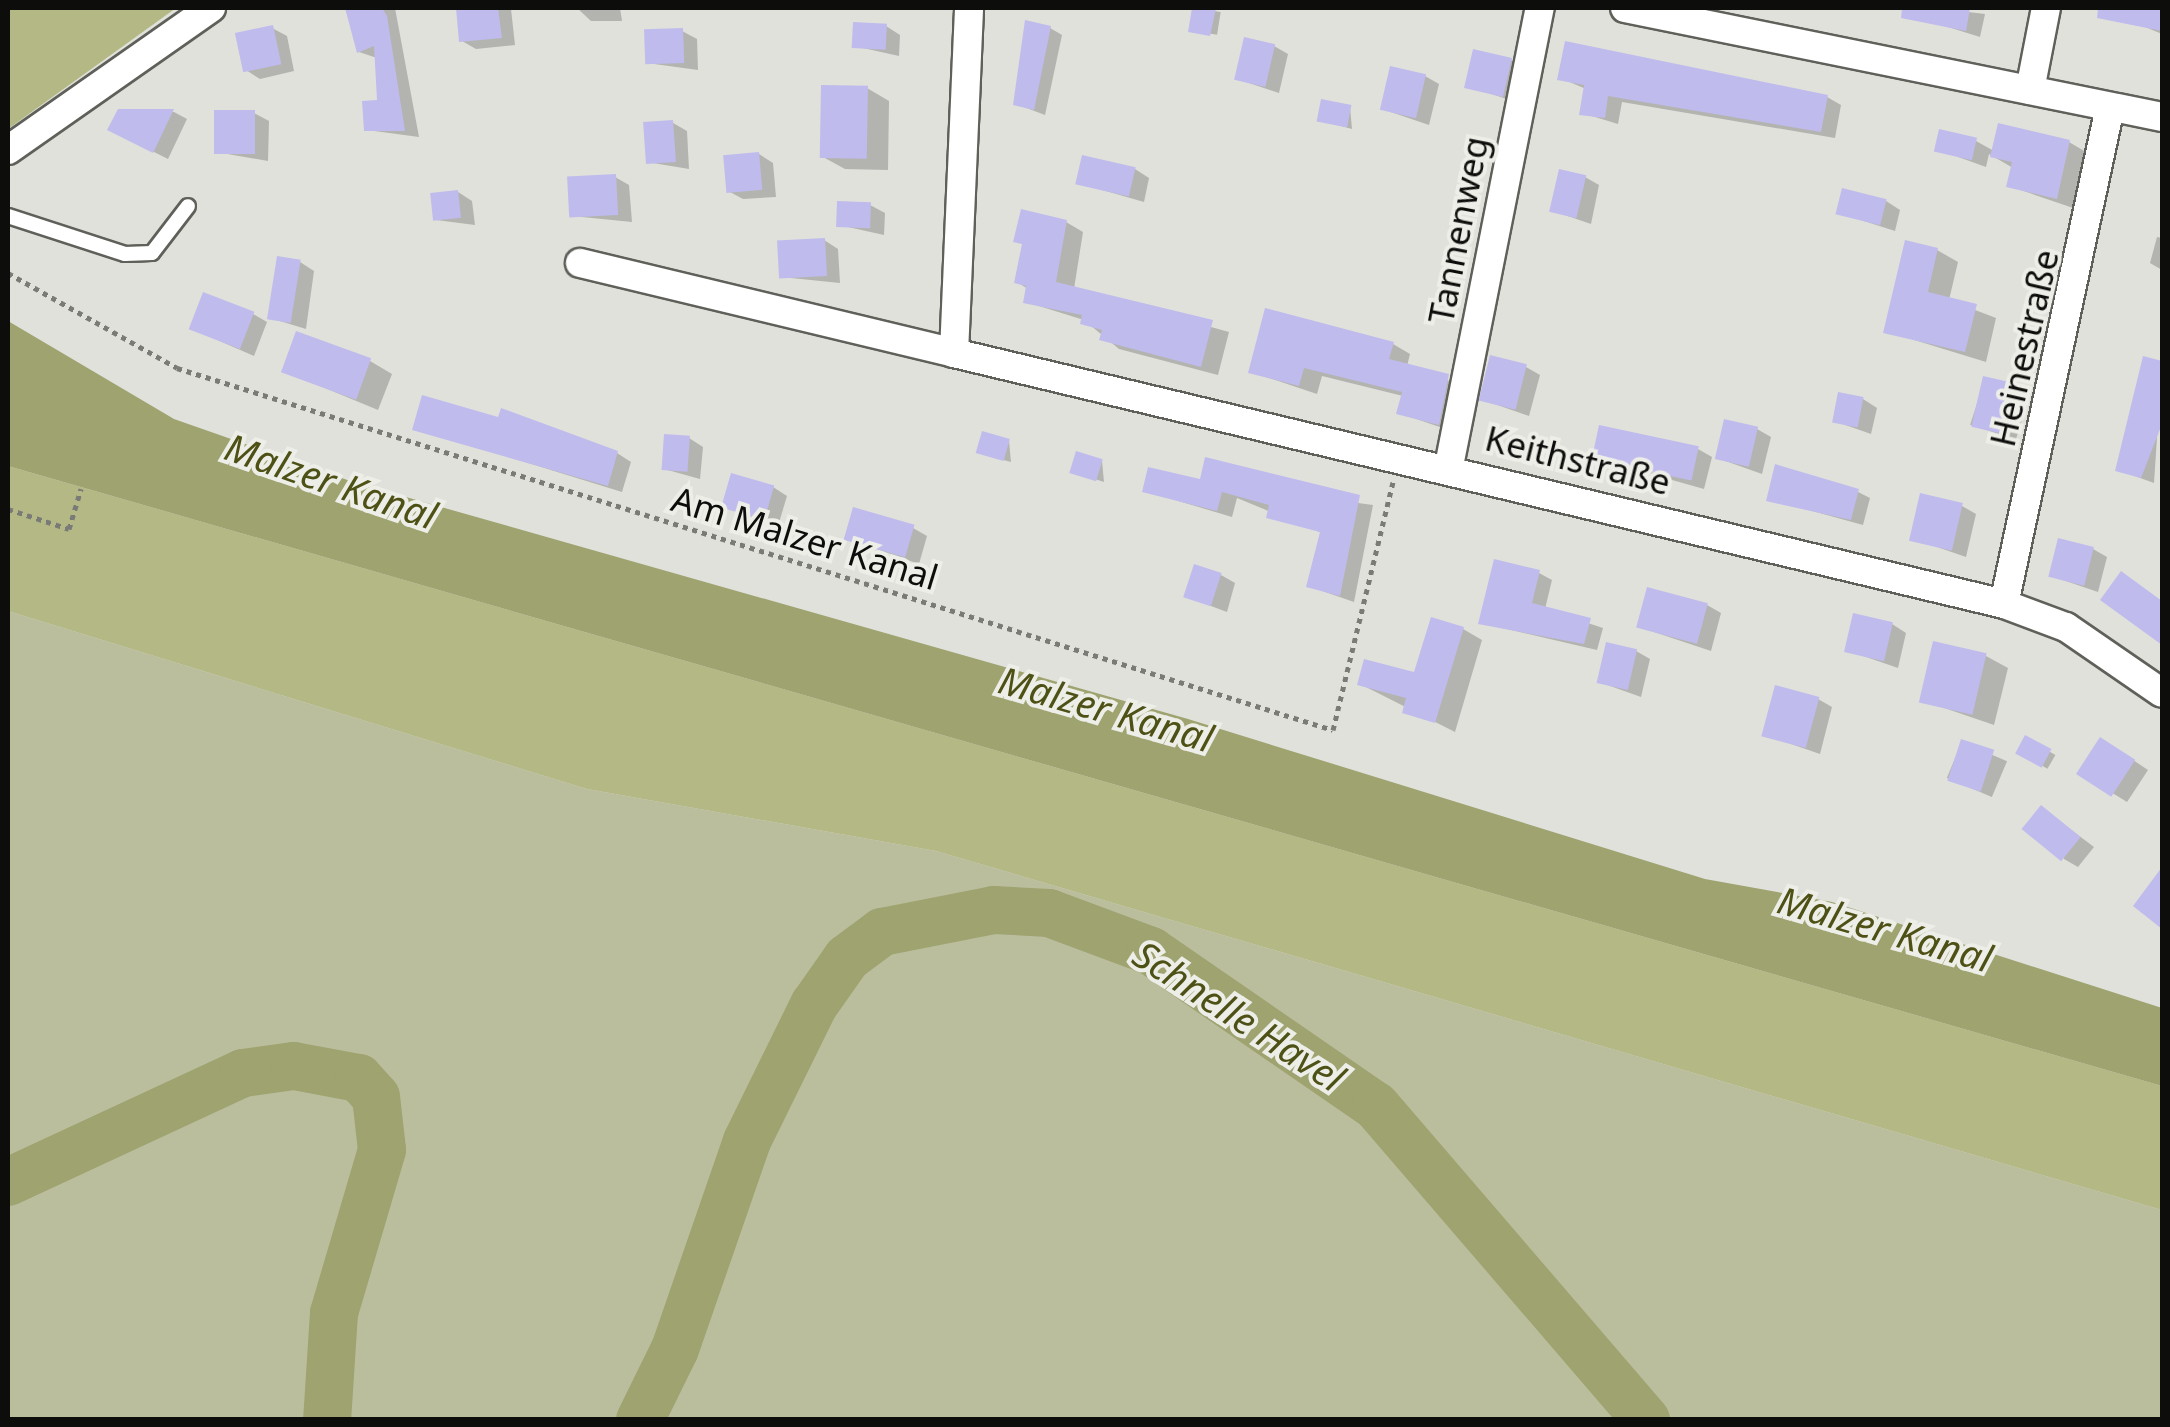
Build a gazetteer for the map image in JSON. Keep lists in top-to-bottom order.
{
  "streets": {
    "street": ["Tannenweg", "Heinestraße", "Keithstraße"],
    "path": ["Am Malzer Kanal"]
  },
  "crossings": [
    ["Tannenweg", "Keithstraße"],
    ["Heinestraße", "Keithstraße"],
    ["Keithstraße", "Am Malzer Kanal"]
  ],
  "water": ["Malzer Kanal", "Schnelle Havel"]
}
